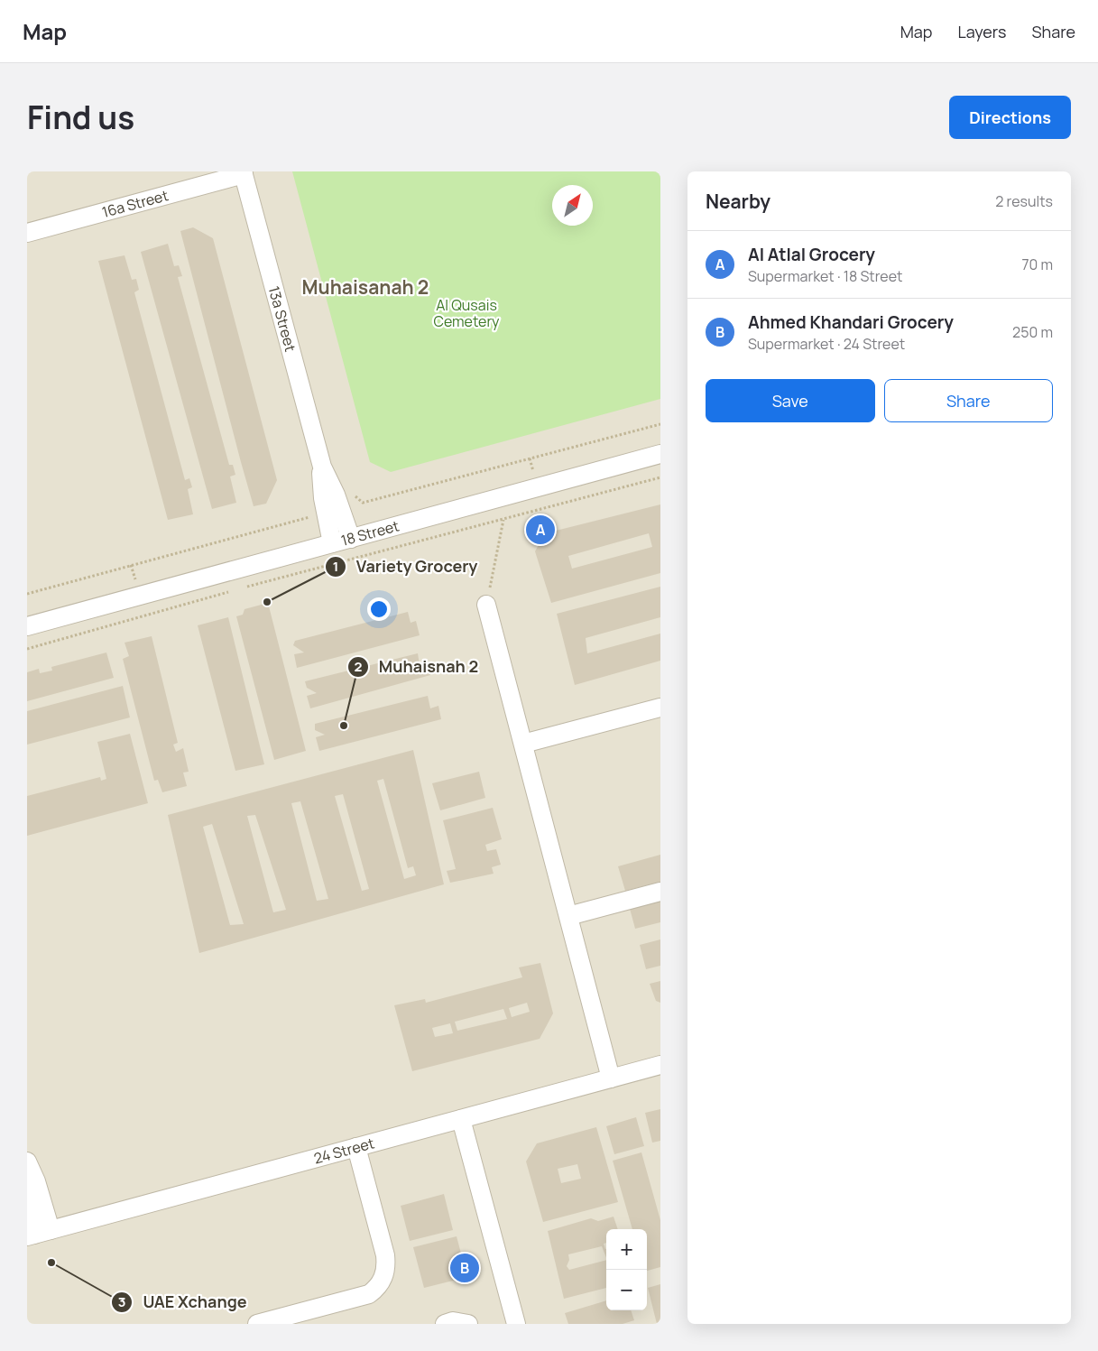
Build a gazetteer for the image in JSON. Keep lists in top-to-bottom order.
{
  "streets": {
    "street": [
      "16a Street",
      "13a Street",
      "18 Street",
      "24 Street"
    ]
  },
  "crossings": [
    ["16a Street", "13a Street"],
    ["13a Street", "18 Street"]
  ],
  "districts": ["Muhaisanah 2"],
  "parks": ["Al Qusais Cemetery"],
  "places": ["Variety Grocery", "Muhaisnah 2", "UAE Xchange"],
  "north": "top right",
  "page": {
    "header": "Map",
    "nav": ["Map", "Layers", "Share"],
    "title": "Find us",
    "buttons": [
      "Directions",
      ["Save", "Share"]
    ],
    "heading": ["Nearby", "2 results"],
    "list": [
      {
        "mark": "A",
        "name": "Al Atlal Grocery",
        "note": "Supermarket · 18 Street",
        "value": "70 m"
      },
      {
        "mark": "B",
        "name": "Ahmed Khandari Grocery",
        "note": "Supermarket · 24 Street",
        "value": "250 m"
      }
    ],
    "pins": ["A", "B"],
    "map_buttons": ["+", "−"]
  }
}
